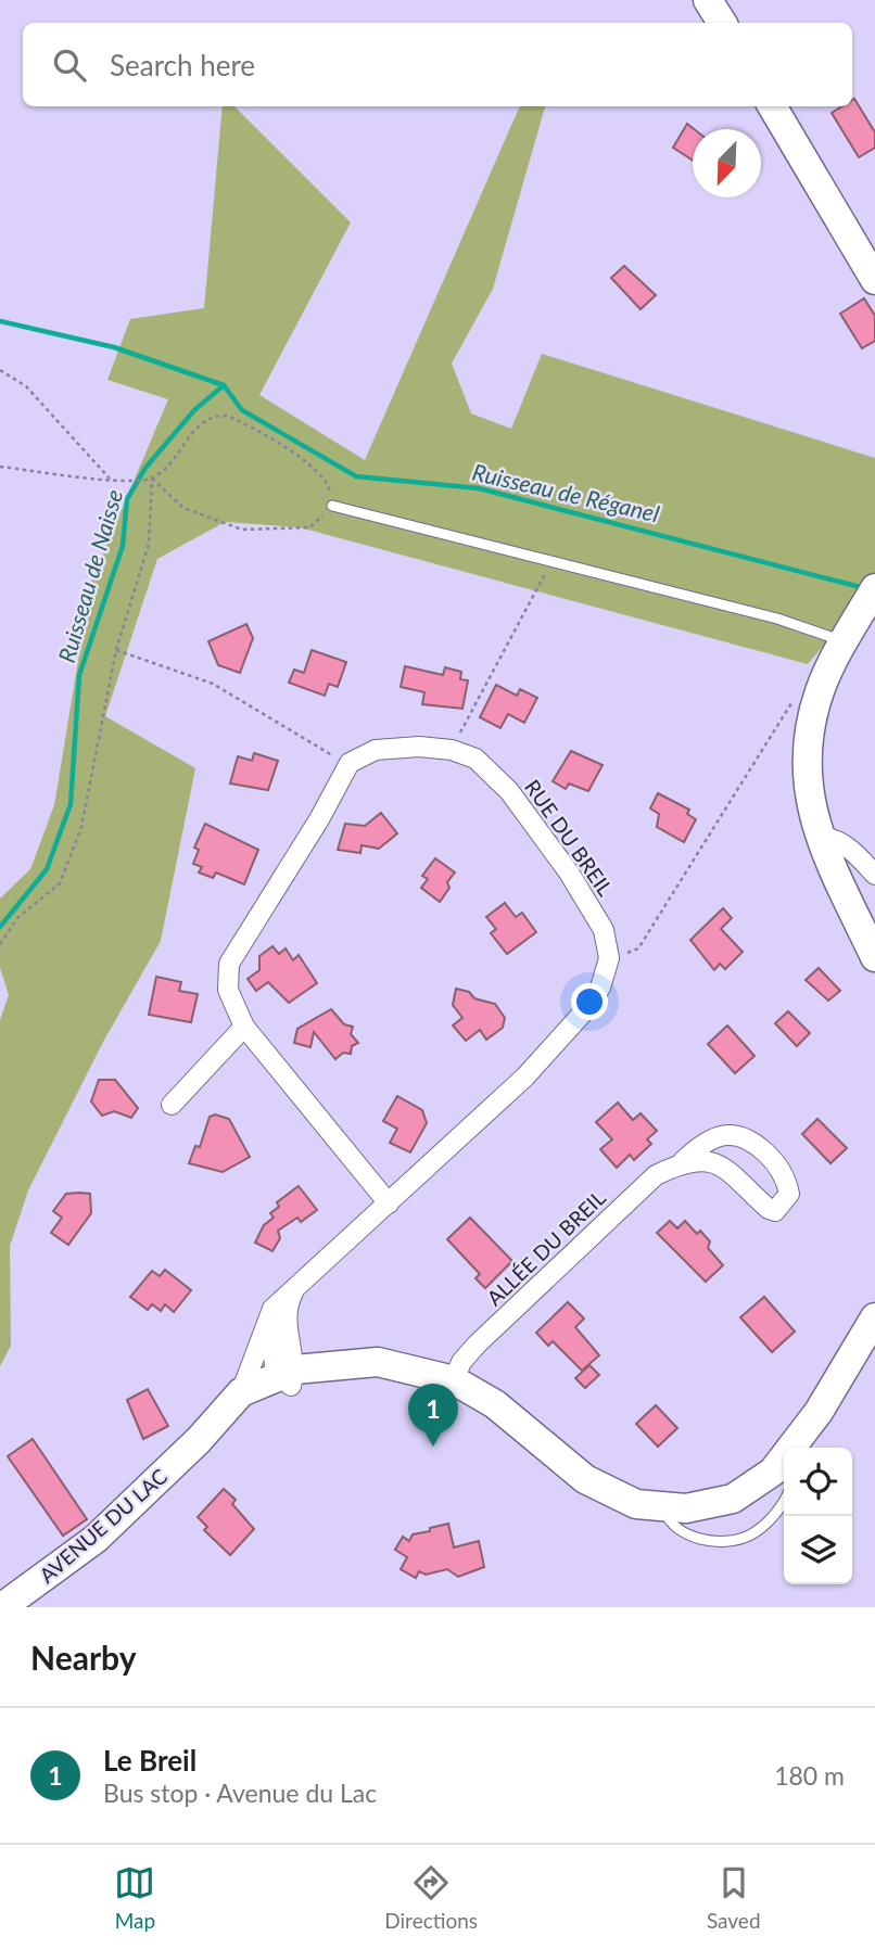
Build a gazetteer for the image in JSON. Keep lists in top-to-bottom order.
{
  "streets": {
    "street": ["RUE DU BREIL", "ALLÉE DU BREIL", "AVENUE DU LAC"]
  },
  "crossings": [
    ["ALLÉE DU BREIL", "AVENUE DU LAC"]
  ],
  "water": ["Ruisseau de Réganel", "Ruisseau de Naisse"],
  "north": "bottom left",
  "page": {
    "search": "Search here",
    "pins": "1",
    "heading": "Nearby",
    "list": [
      {
        "mark": "1",
        "name": "Le Breil",
        "note": "Bus stop · Avenue du Lac",
        "value": "180 m"
      }
    ],
    "nav": ["Map", "Directions", "Saved"]
  }
}
